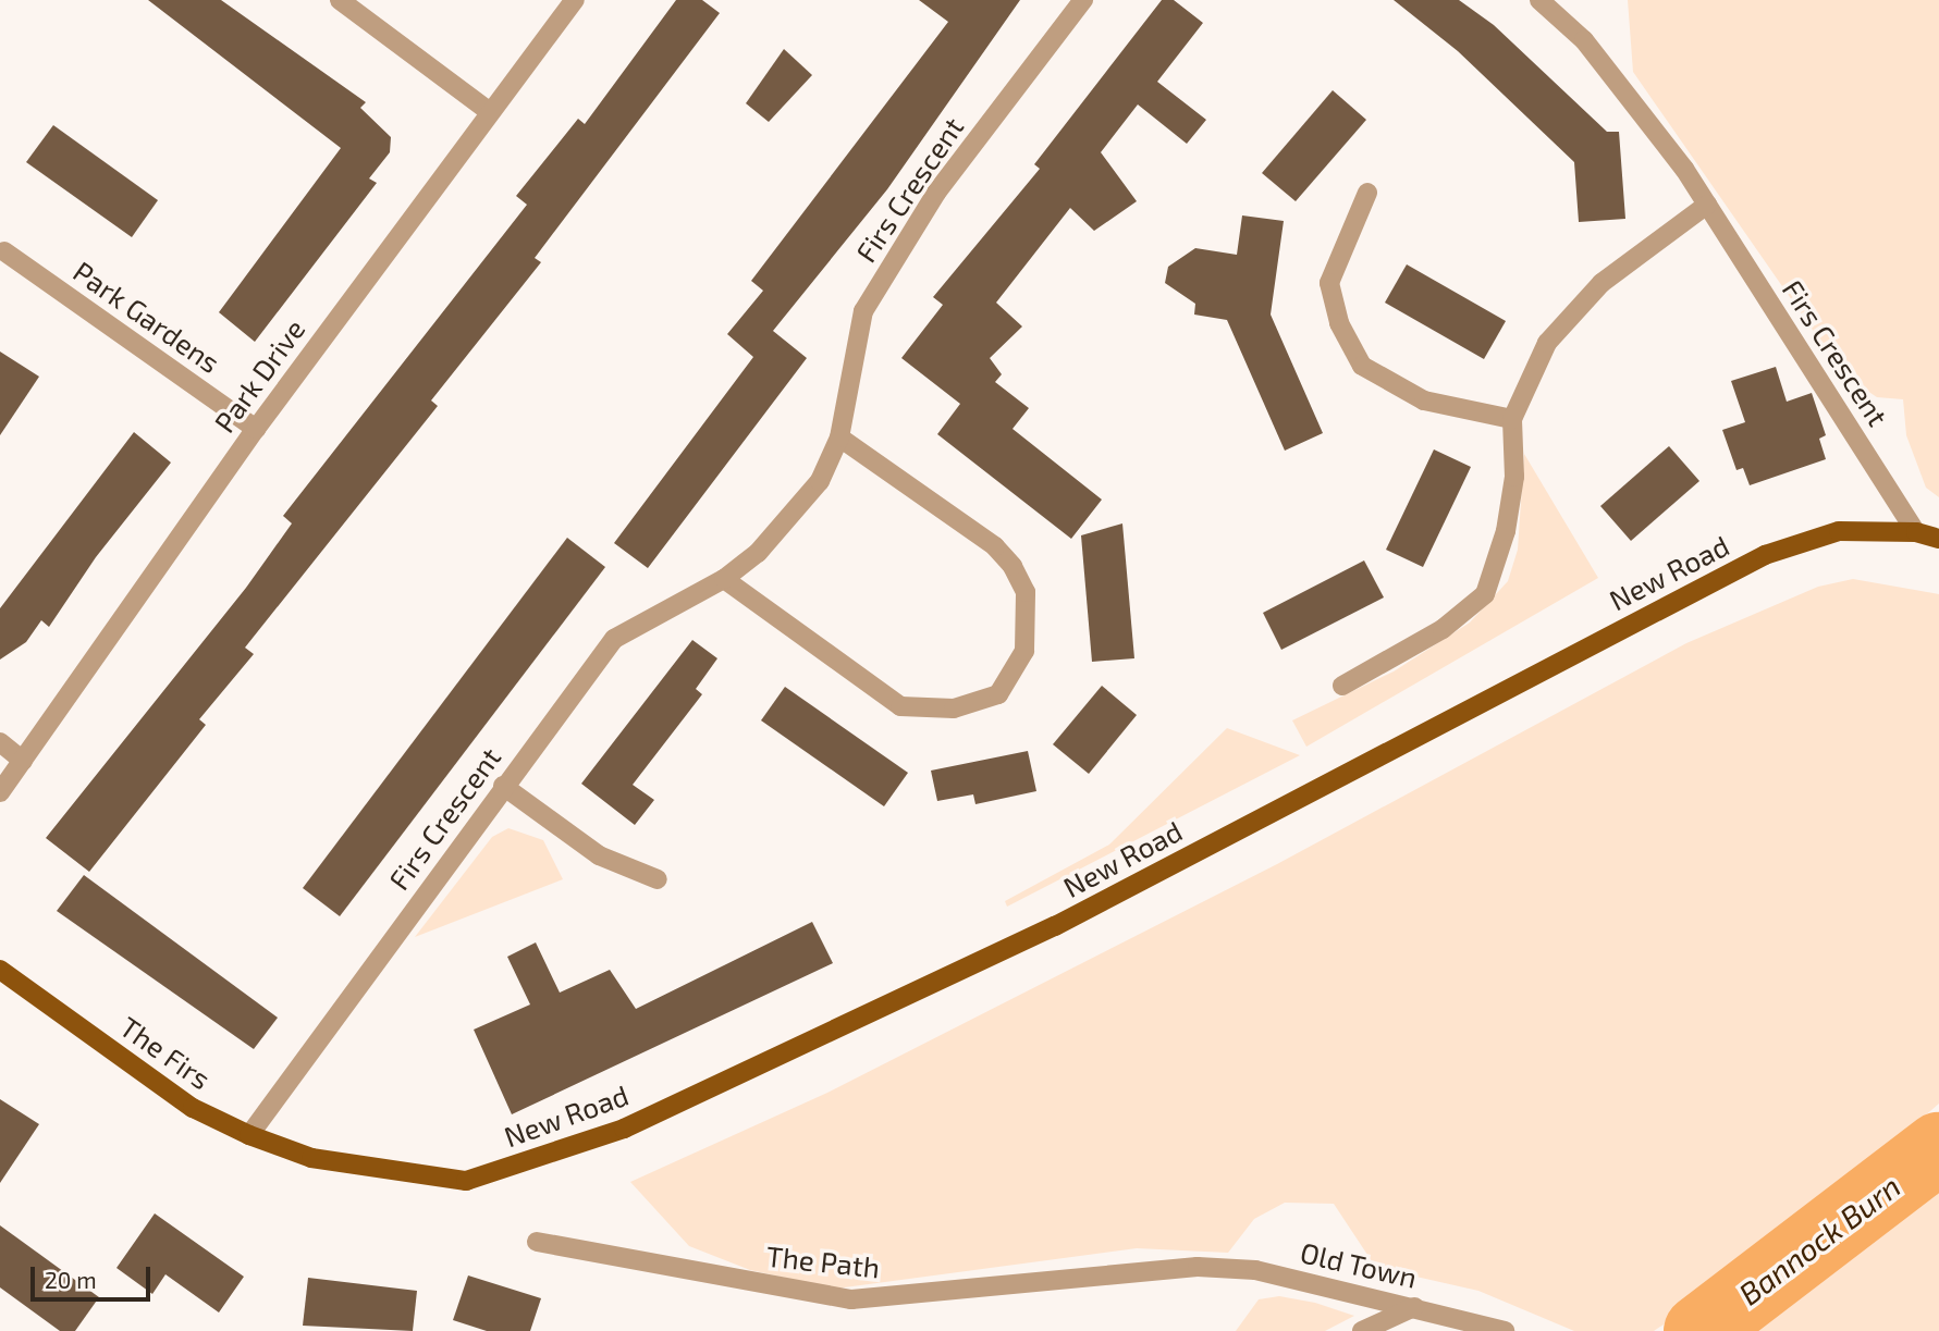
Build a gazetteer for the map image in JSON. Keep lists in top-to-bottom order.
{
  "streets": {
    "main road": ["New Road", "The Firs"],
    "street": [
      "Firs Crescent",
      "Park Gardens",
      "Park Drive",
      "The Path",
      "Old Town"
    ]
  },
  "crossings": [
    ["Firs Crescent", "New Road"],
    ["Firs Crescent", "The Firs"],
    ["Park Gardens", "Park Drive"],
    ["New Road", "The Firs"],
    ["The Path", "Old Town"]
  ],
  "water": ["Bannock Burn"],
  "scale_bar": "20 m"
}
